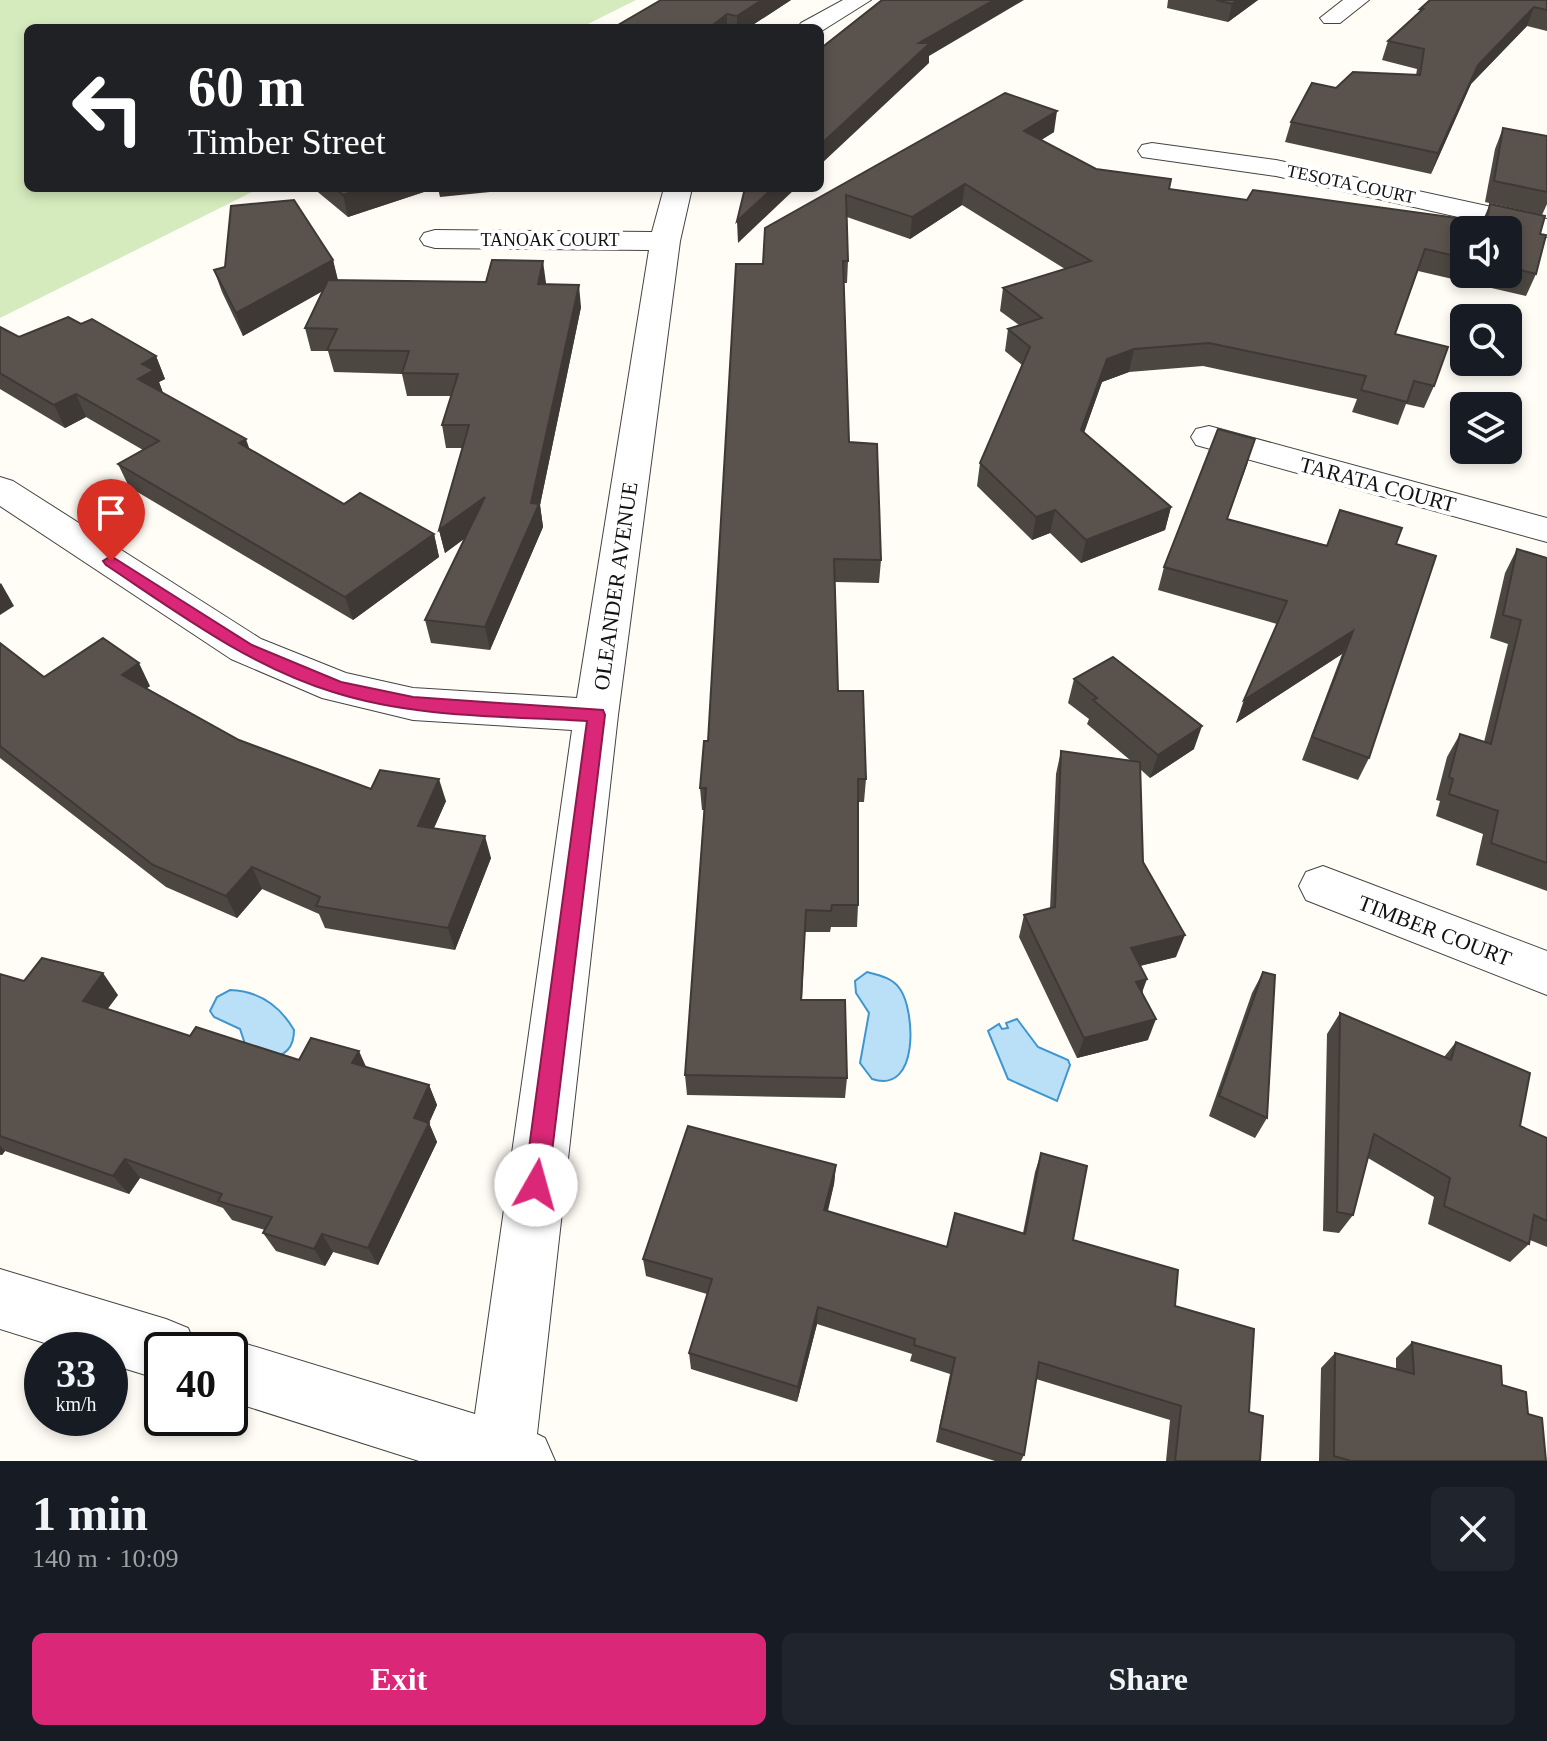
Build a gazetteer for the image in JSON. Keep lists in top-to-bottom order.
{
  "streets": {
    "street": [
      "TESOTA COURT",
      "TANOAK COURT",
      "TARATA COURT",
      "OLEANDER AVENUE",
      "TIMBER COURT"
    ]
  },
  "crossings": [
    ["TANOAK COURT", "OLEANDER AVENUE"]
  ],
  "page": {
    "turn": ["60 m", "Timber Street"],
    "speed": "33 km/h",
    "limit": "40",
    "heading": ["1 min", "140 m · 10:09"],
    "buttons": ["Exit", "Share"]
  }
}
